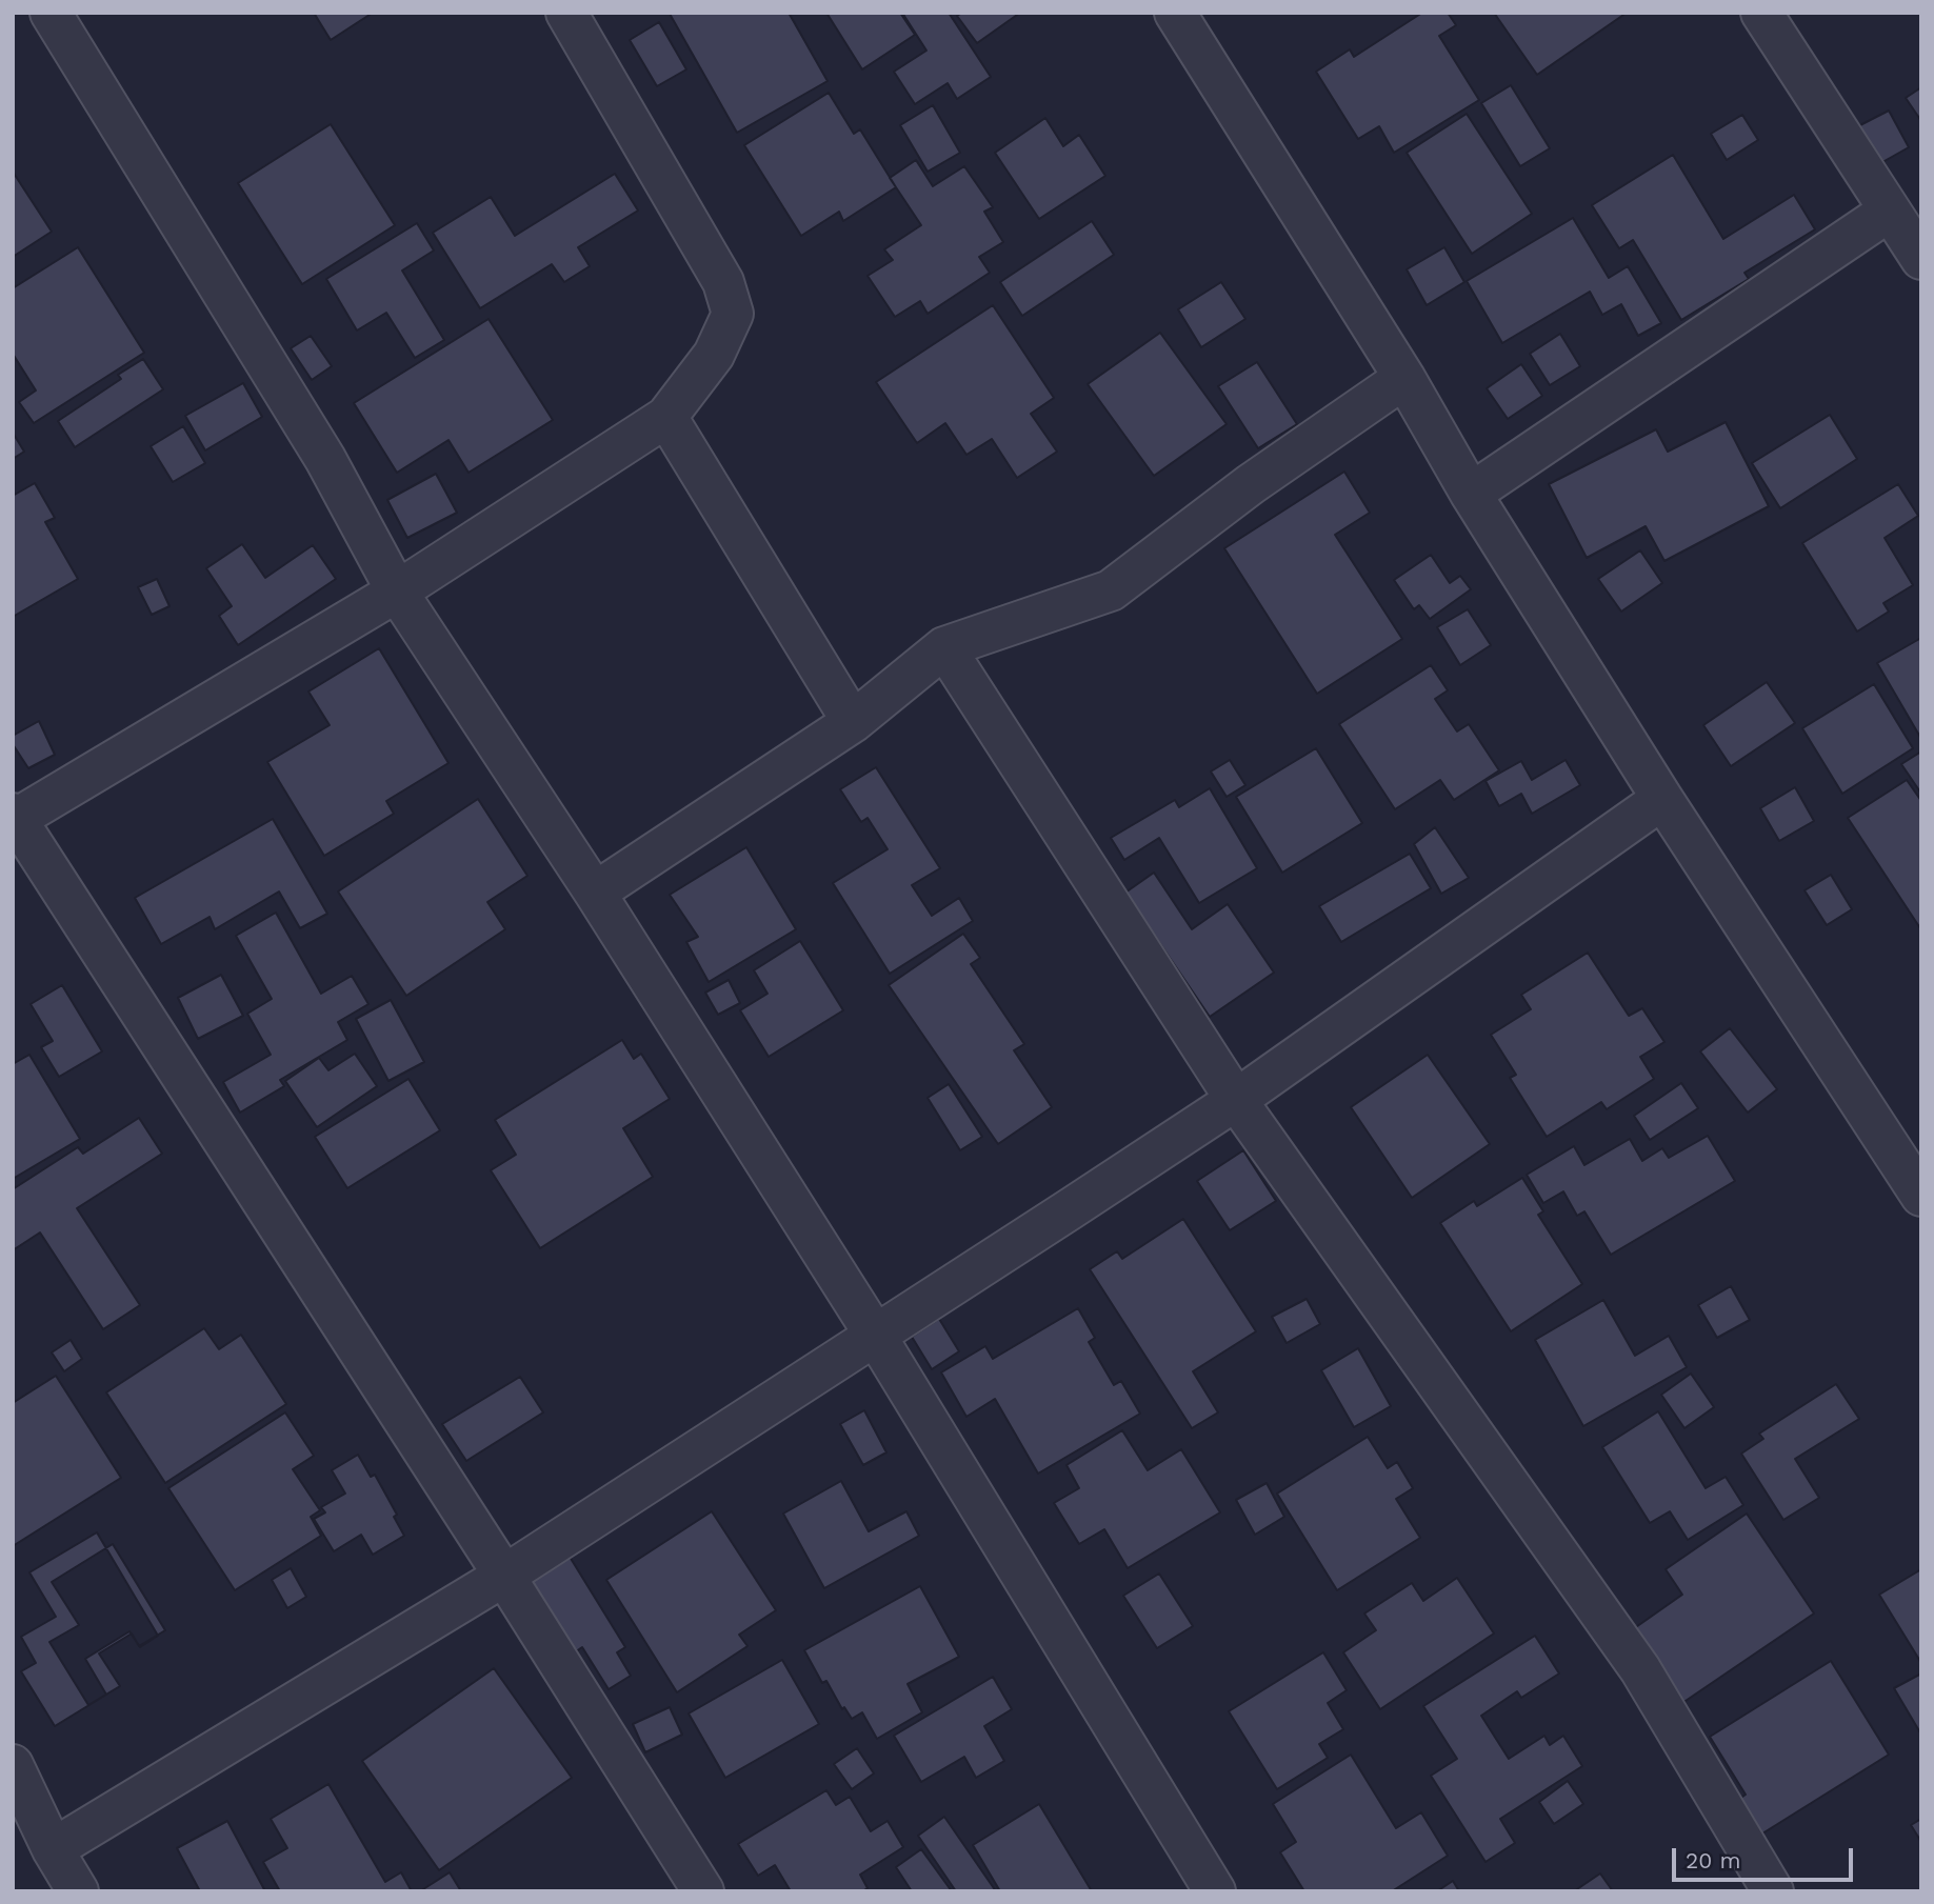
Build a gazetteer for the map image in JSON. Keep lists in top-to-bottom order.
{
  "scale_bar": "20 m"
}
